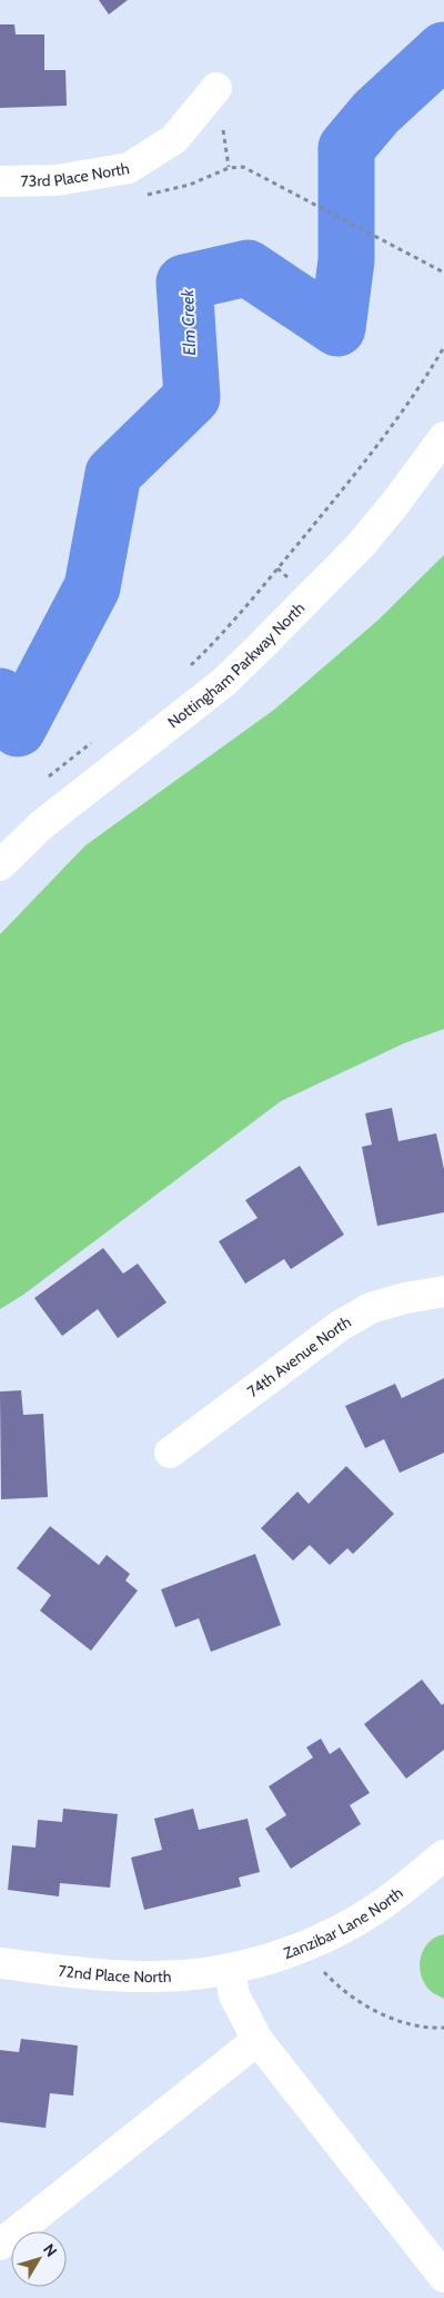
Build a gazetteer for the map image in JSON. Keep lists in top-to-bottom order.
{
  "streets": {
    "street": [
      "73rd Place North",
      "Nottingham Parkway North",
      "74th Avenue North",
      "Zanzibar Lane North",
      "72nd Place North"
    ]
  },
  "crossings": [
    ["Zanzibar Lane North", "72nd Place North"]
  ],
  "water": ["Elm Creek"],
  "north": "top right"
}
